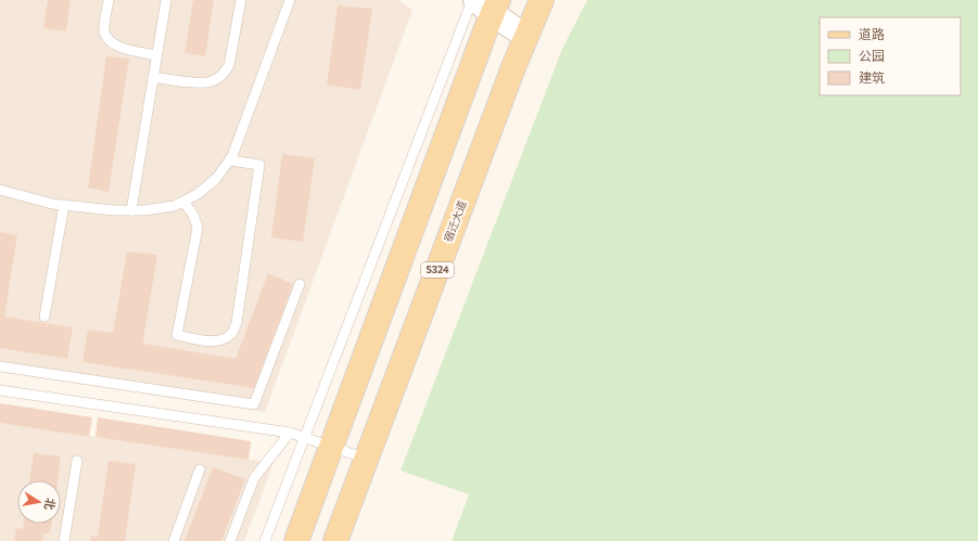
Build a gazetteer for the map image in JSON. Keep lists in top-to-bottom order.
{
  "streets": {
    "main road": ["宿迁大道", "S324"]
  },
  "legend": ["道路", "公园", "建筑"],
  "north": "right"
}
